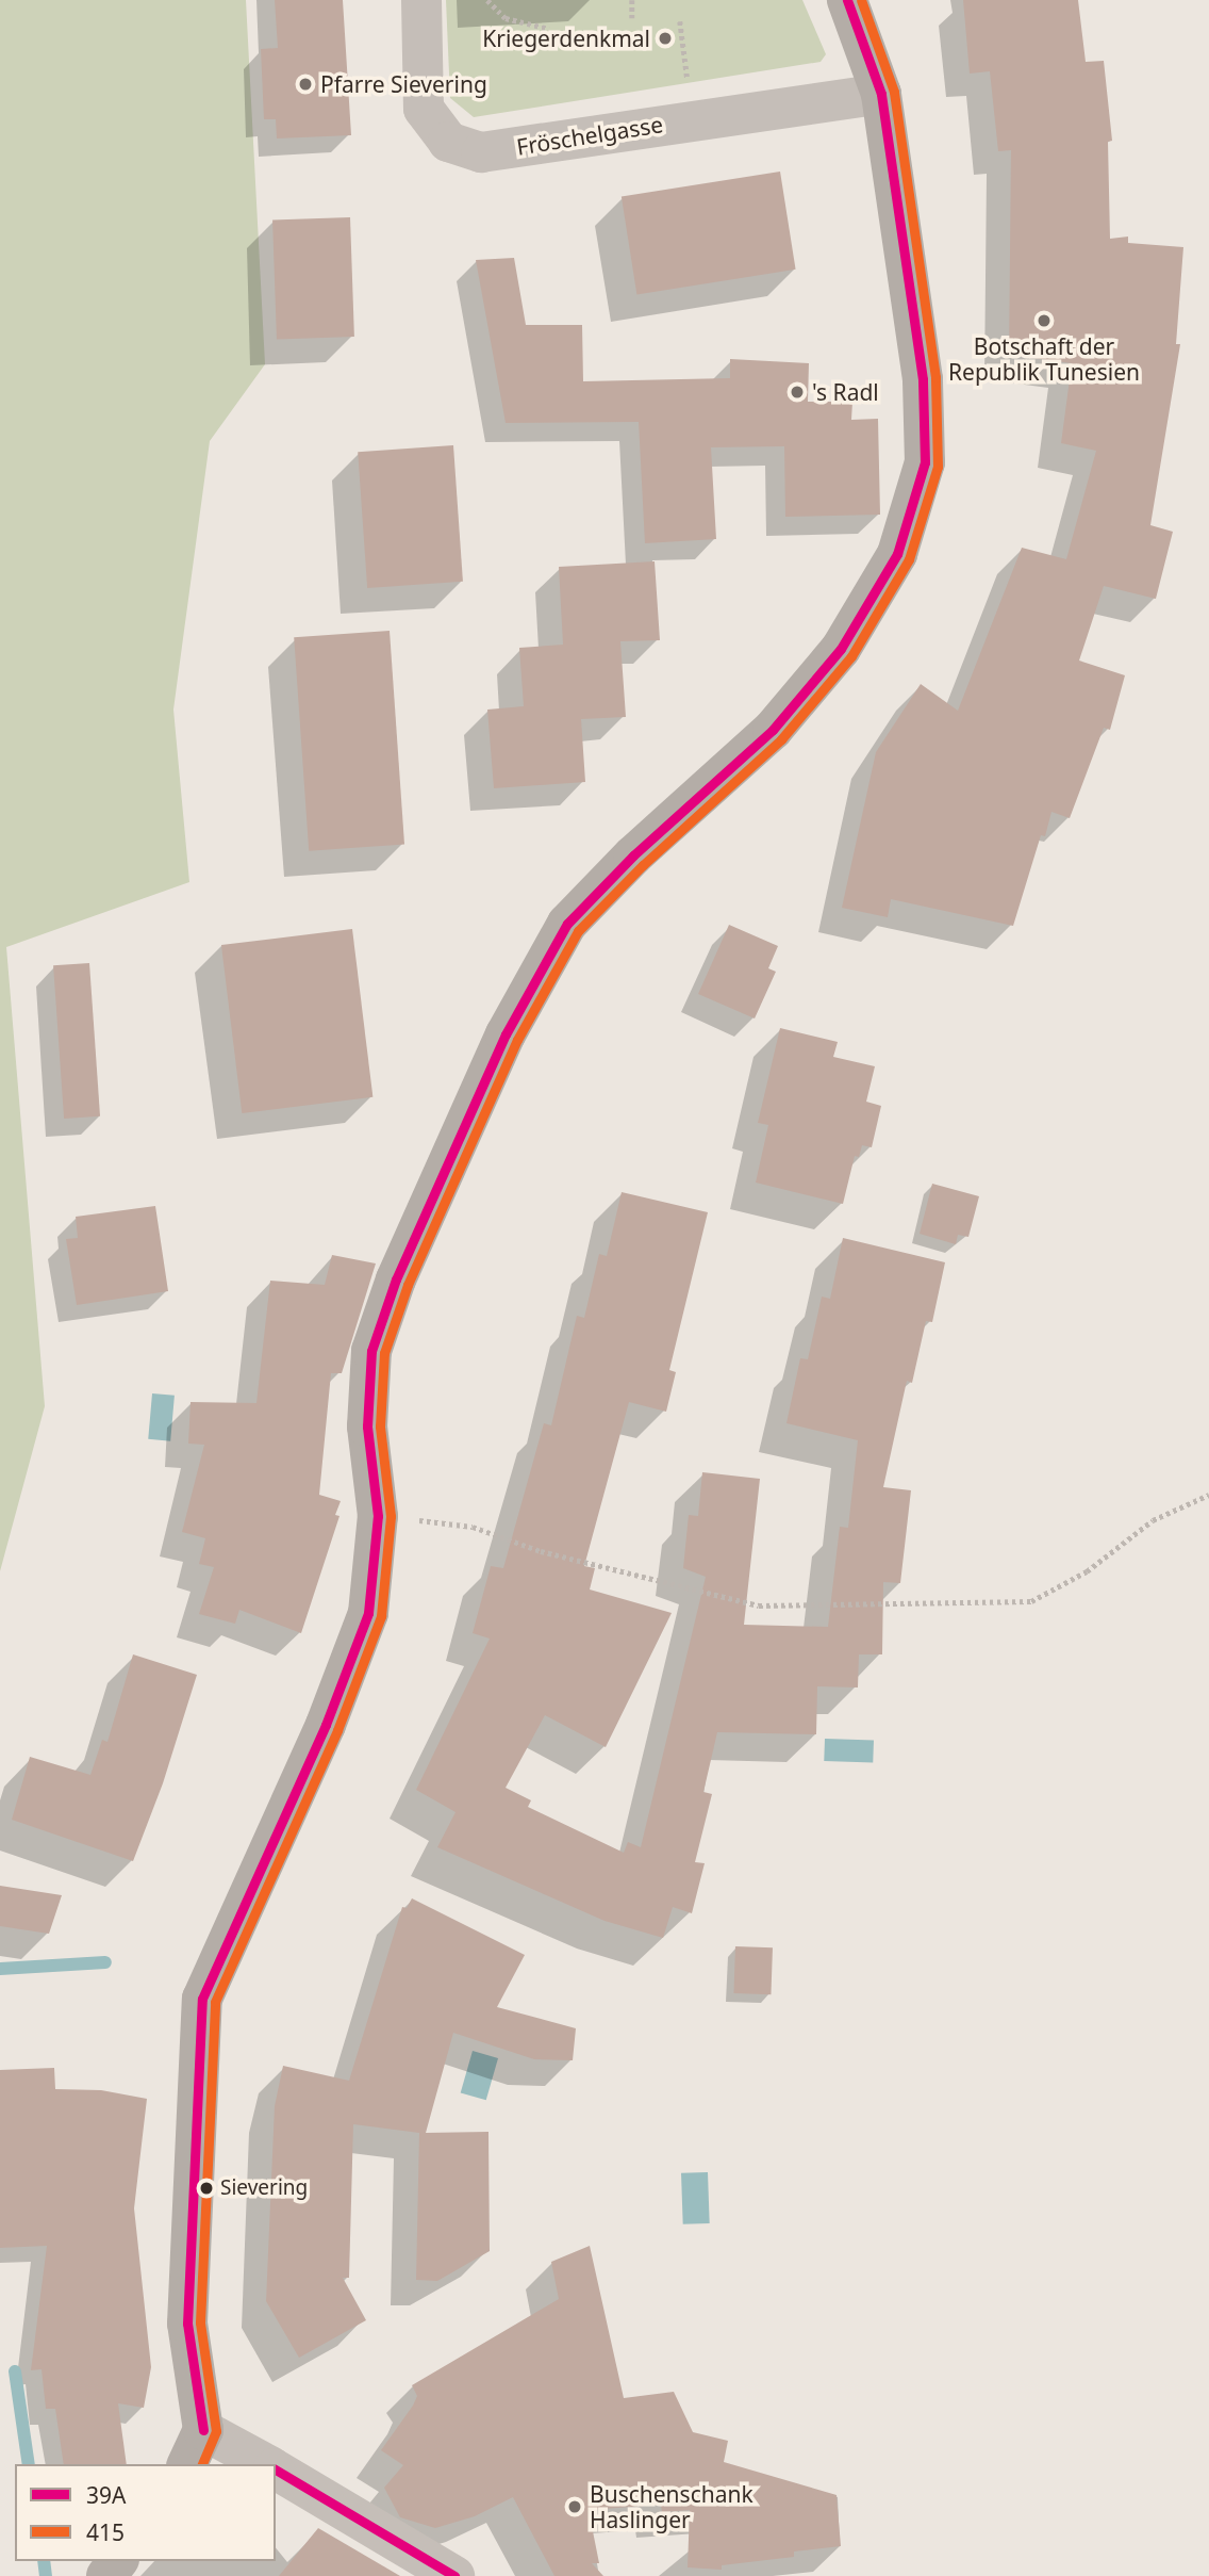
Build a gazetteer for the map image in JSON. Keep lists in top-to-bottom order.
{
  "streets": {
    "street": ["Fröschelgasse"]
  },
  "places": [
    "Kriegerdenkmal",
    "Pfarre Sievering",
    "Botschaft der Republik Tunesien",
    "'s Radl",
    "Sievering",
    "Buschenschank Haslinger"
  ],
  "lines": ["transit line 39A", "transit line 415"],
  "legend": ["39A", "415"]
}
